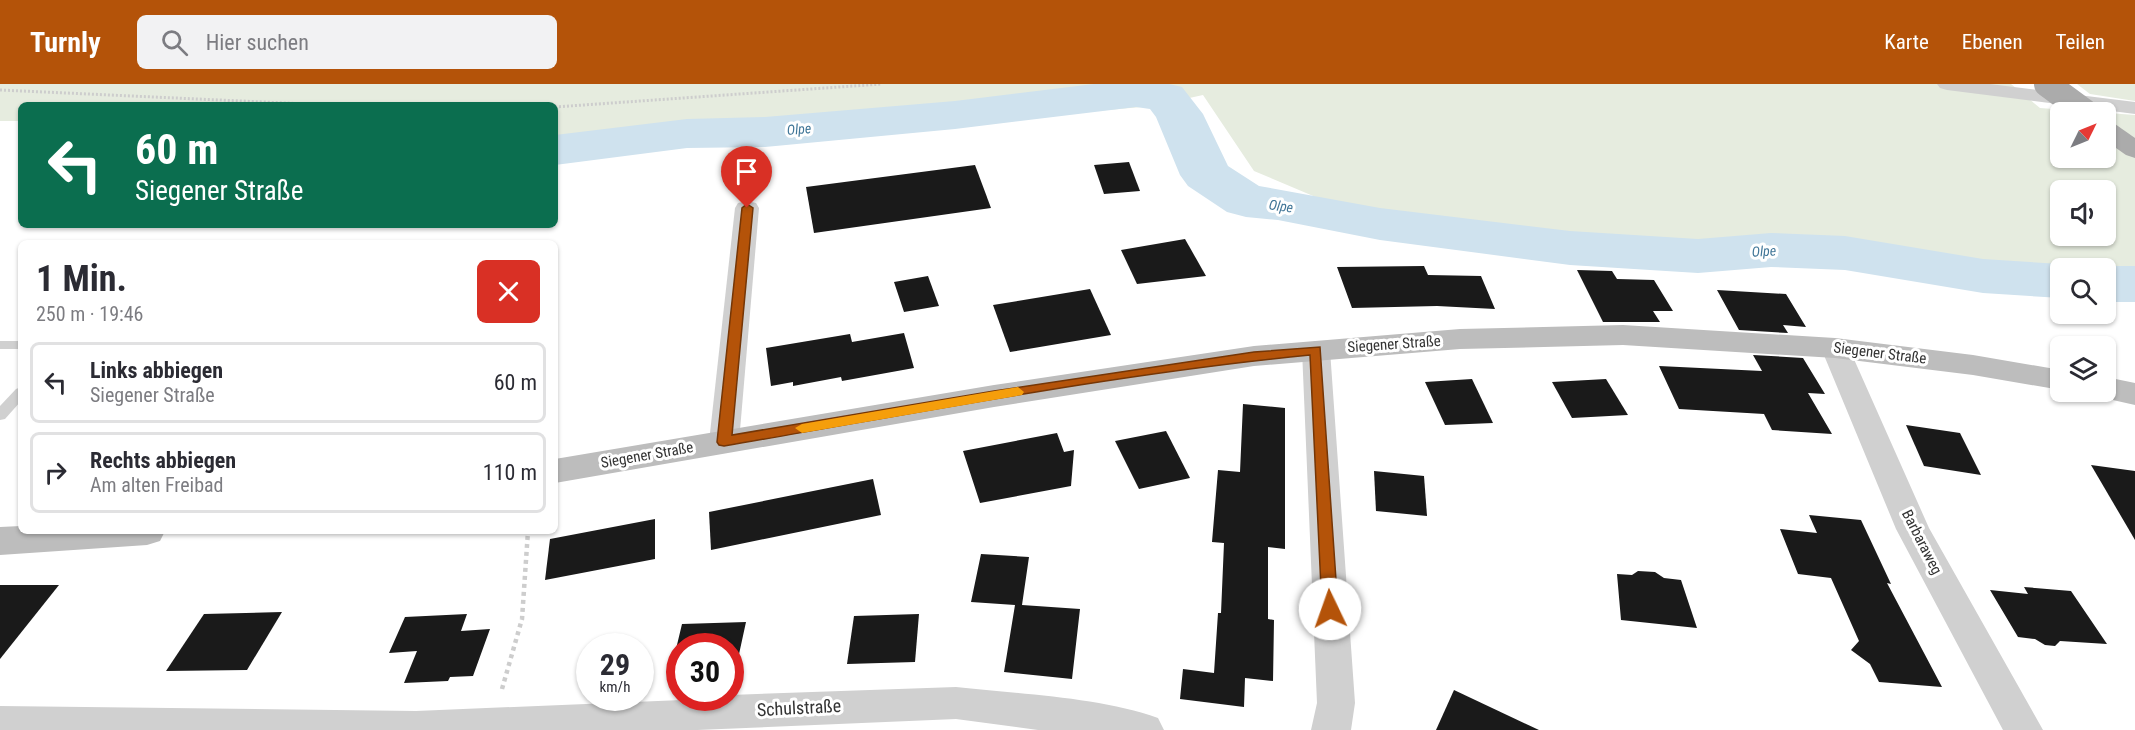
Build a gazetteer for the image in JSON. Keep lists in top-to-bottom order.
{
  "streets": {
    "street": ["Siegener Straße", "Barbaraweg", "Schulstraße"]
  },
  "crossings": [
    ["Siegener Straße", "Barbaraweg"]
  ],
  "water": ["Olpe"],
  "north": "top right",
  "page": {
    "header": "Turnly",
    "search": "Hier suchen",
    "nav": ["Karte", "Ebenen", "Teilen"],
    "turn": ["60 m", "Siegener Straße"],
    "heading": ["1 Min.", "250 m · 19:46"],
    "list": [
      {
        "name": "Links abbiegen",
        "note": "Siegener Straße",
        "value": "60 m"
      },
      {
        "name": "Rechts abbiegen",
        "note": "Am alten Freibad",
        "value": "110 m"
      }
    ],
    "speed": "29 km/h",
    "limit": "30"
  }
}
